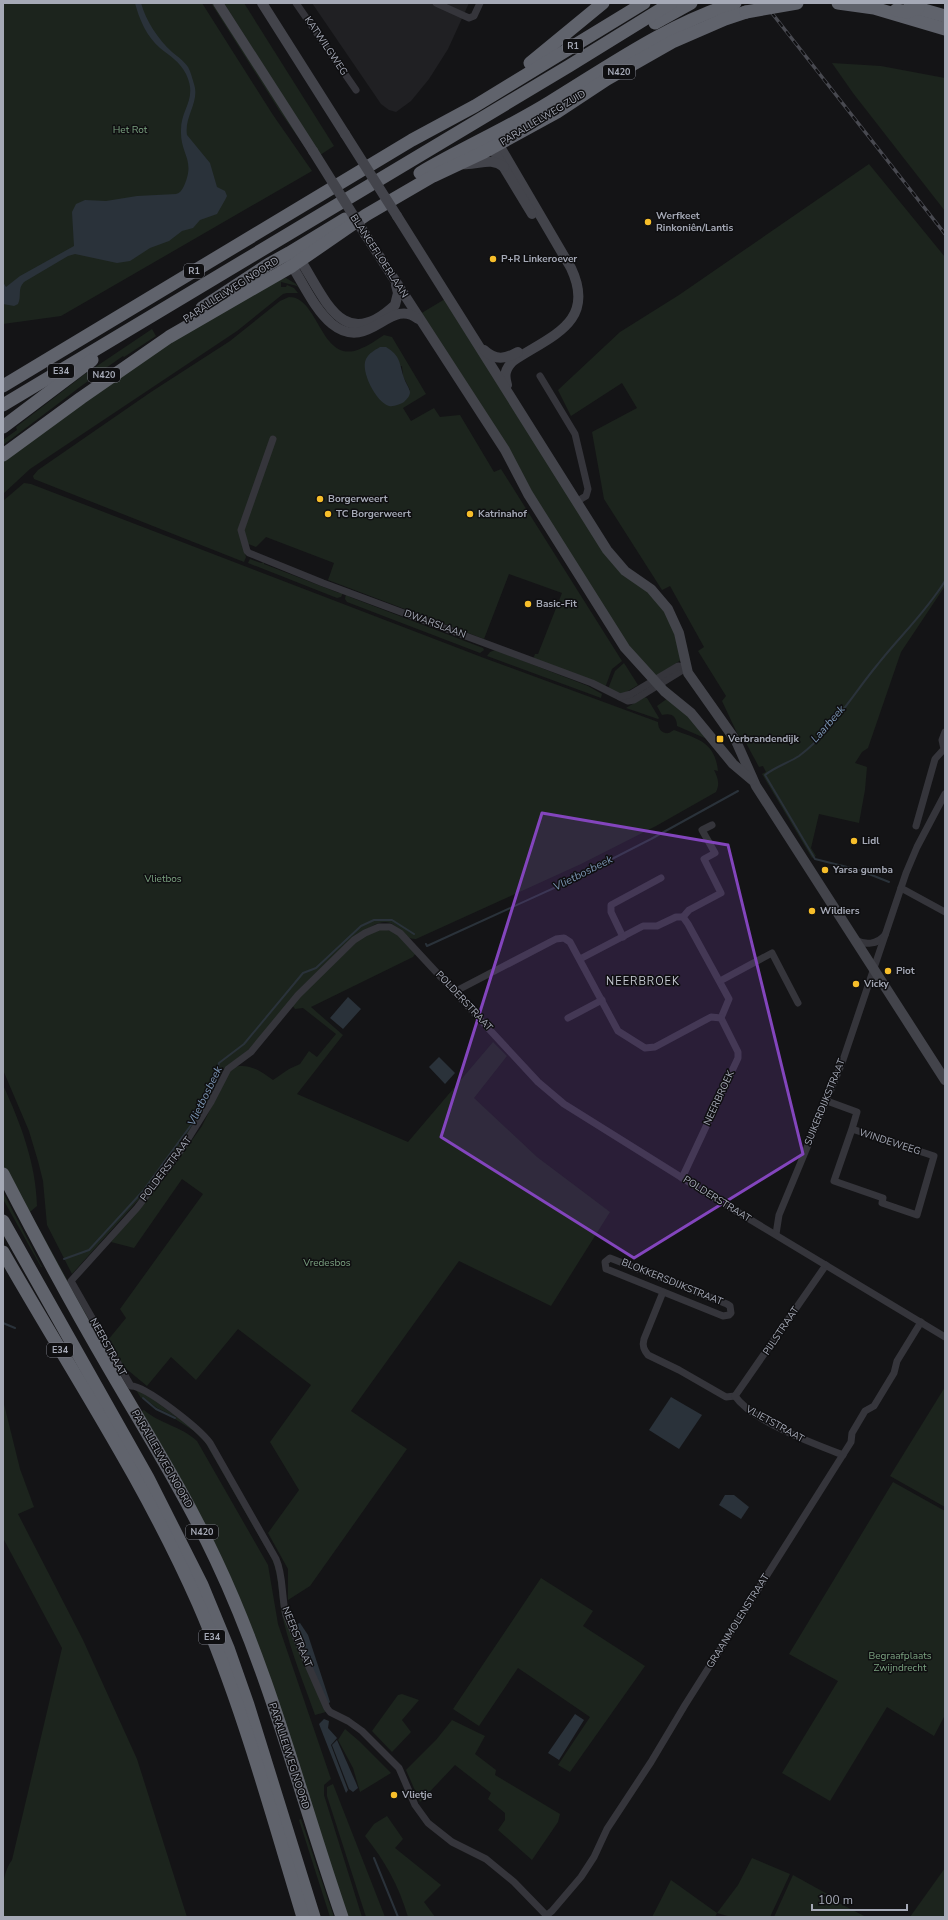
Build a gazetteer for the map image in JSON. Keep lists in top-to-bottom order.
{
  "streets": {
    "highway": [
      "R1",
      "N420",
      "PARALLELWEG ZUID",
      "PARALLELWEG NOORD",
      "E34"
    ],
    "main road": ["BLANCEFLOERLAAN"],
    "street": [
      "KATWILGWEG",
      "DWARSLAAN",
      "POLDERSTRAAT",
      "NEERBROEK",
      "SUIKERDIJKSTRAAT",
      "WINDEWEEG",
      "BLOKKERSDIJKSTRAAT",
      "PIJLSTRAAT",
      "NEERSTRAAT",
      "VLIETSTRAAT",
      "GRAANMOLENSTRAAT"
    ]
  },
  "crossings": [
    ["R1", "E34"],
    ["PARALLELWEG ZUID", "PARALLELWEG NOORD"],
    ["BLANCEFLOERLAAN", "DWARSLAAN"],
    ["POLDERSTRAAT", "NEERBROEK"],
    ["POLDERSTRAAT", "SUIKERDIJKSTRAAT"],
    ["POLDERSTRAAT", "PIJLSTRAAT"],
    ["POLDERSTRAAT", "NEERSTRAAT"],
    ["POLDERSTRAAT", "GRAANMOLENSTRAAT"],
    ["SUIKERDIJKSTRAAT", "WINDEWEEG"],
    ["BLOKKERSDIJKSTRAAT", "PIJLSTRAAT"],
    ["BLOKKERSDIJKSTRAAT", "VLIETSTRAAT"],
    ["PIJLSTRAAT", "VLIETSTRAAT"],
    ["NEERSTRAAT", "GRAANMOLENSTRAAT"],
    ["VLIETSTRAAT", "GRAANMOLENSTRAAT"]
  ],
  "districts": ["NEERBROEK"],
  "water": ["Laarbeek", "Vlietbosbeek"],
  "parks": [
    "Het Rot",
    "Vlietbos",
    "Vredesbos",
    "Begraafplaats Zwijndrecht"
  ],
  "places": {
    "other": [
      "Werfkeet Rinkoniên/Lantis",
      "P+R Linkeroever",
      "Borgerweert",
      "TC Borgerweert",
      "Katrinahof",
      "Basic-Fit",
      "Lidl",
      "Yarsa gumba",
      "Wildiers",
      "Piot",
      "Vicky",
      "Vlietje"
    ],
    "transit": ["Verbrandendijk"]
  },
  "scale_bar": "100 m"
}
